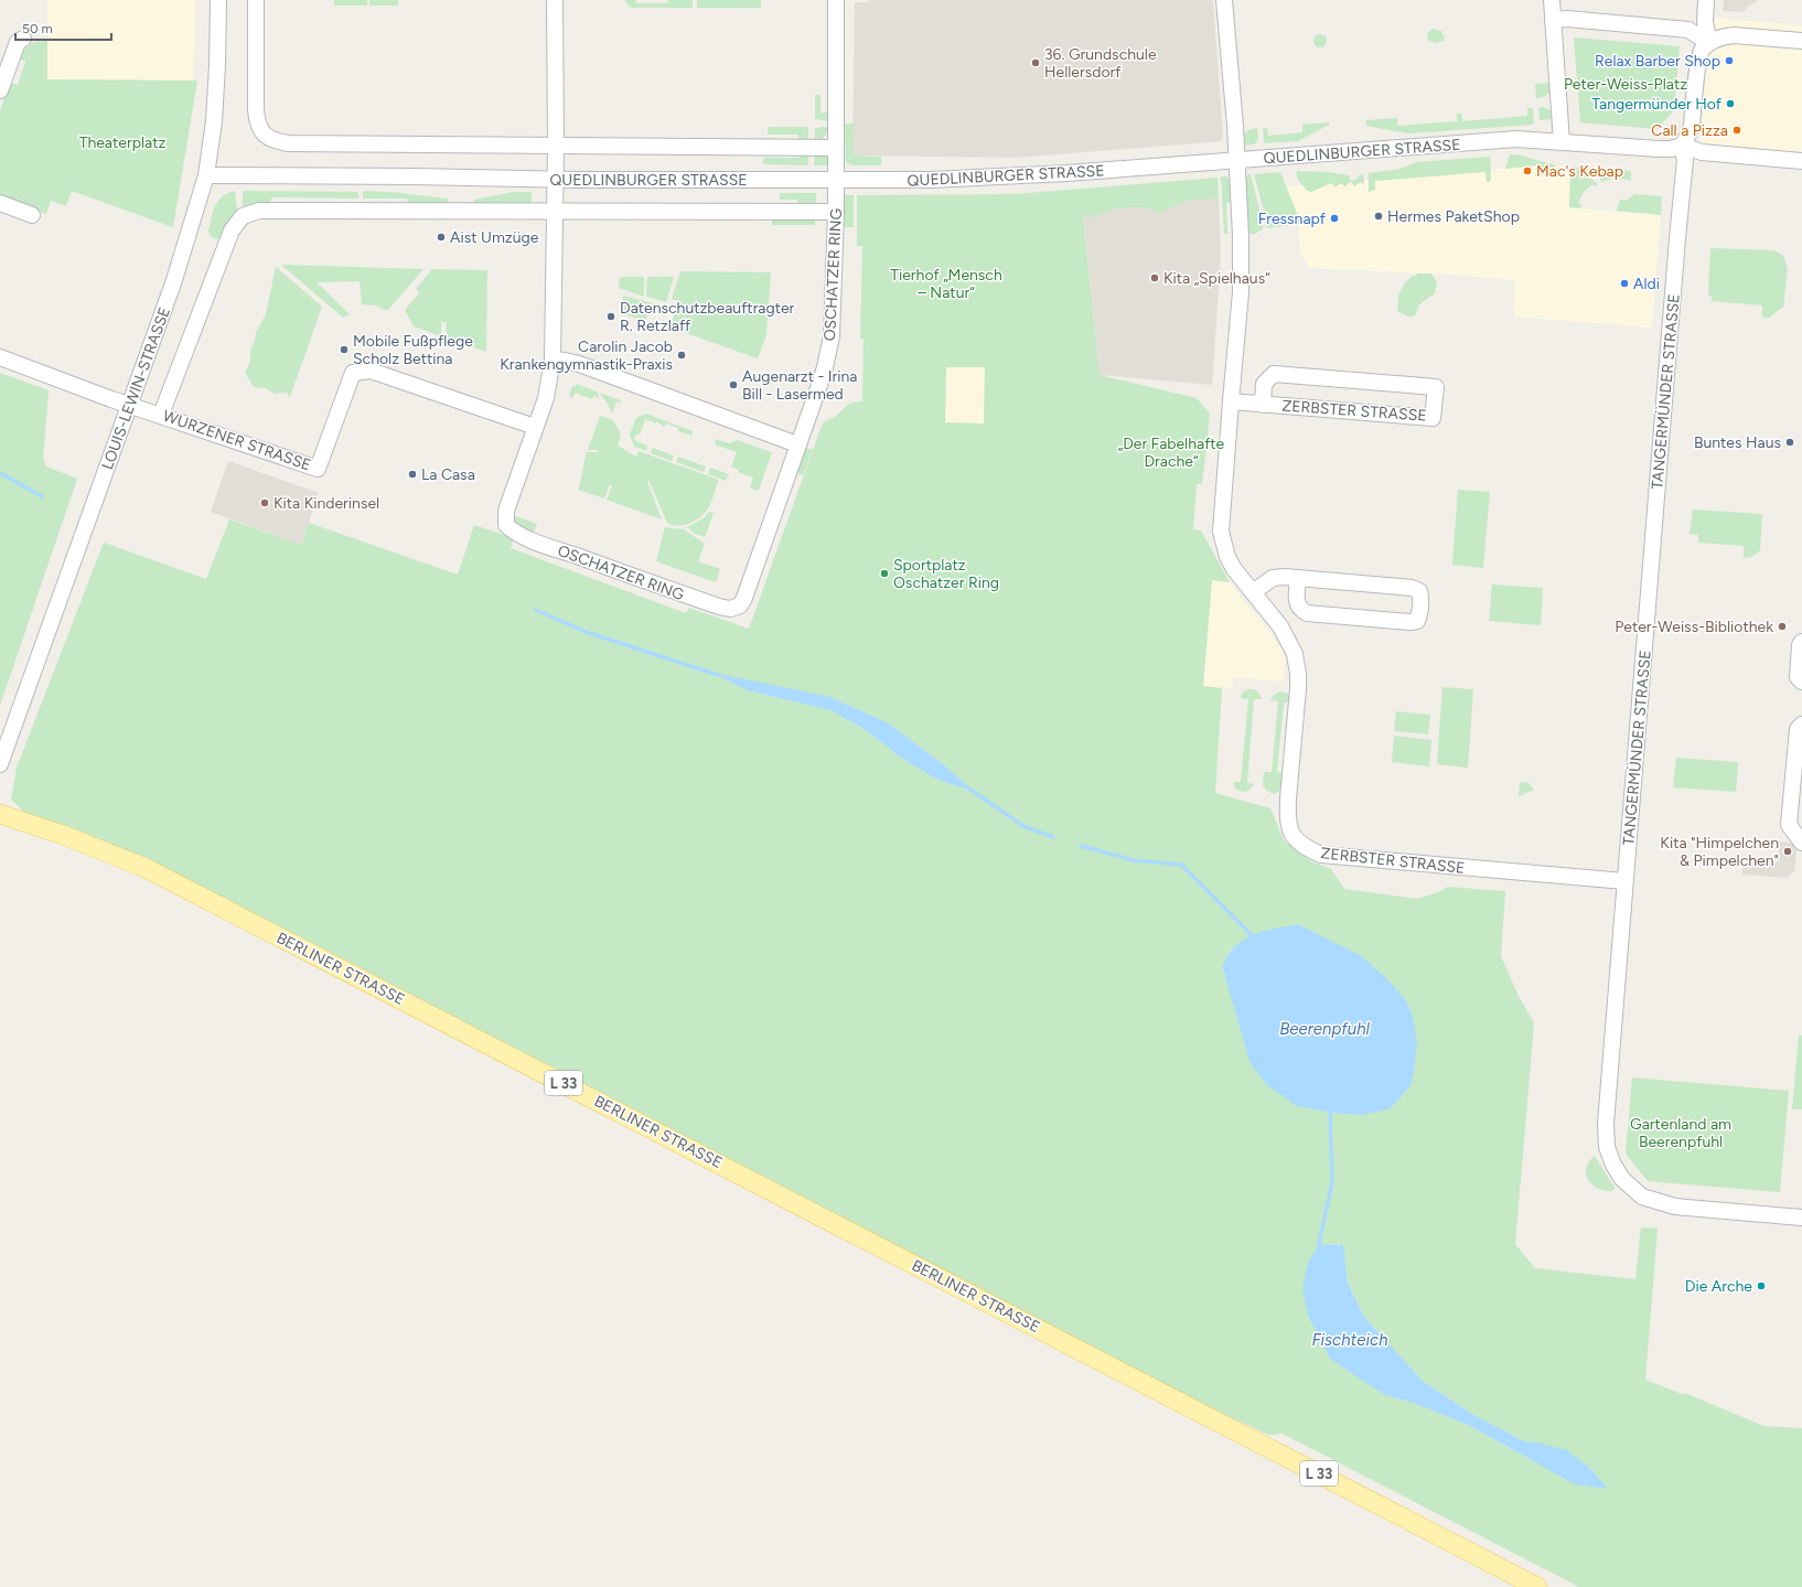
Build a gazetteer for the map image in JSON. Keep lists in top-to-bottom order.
{
  "streets": {
    "main road": ["BERLINER STRASSE", "L 33"],
    "street": [
      "QUEDLINBURGER STRASSE",
      "OSCHATZER RING",
      "LOUIS-LEWIN-STRASSE",
      "TANGERMÜNDER STRASSE",
      "ZERBSTER STRASSE",
      "WURZENER STRASSE"
    ]
  },
  "crossings": [
    ["QUEDLINBURGER STRASSE", "OSCHATZER RING"],
    ["QUEDLINBURGER STRASSE", "LOUIS-LEWIN-STRASSE"],
    ["QUEDLINBURGER STRASSE", "TANGERMÜNDER STRASSE"],
    ["QUEDLINBURGER STRASSE", "ZERBSTER STRASSE"],
    ["QUEDLINBURGER STRASSE", "WURZENER STRASSE"],
    ["OSCHATZER RING", "WURZENER STRASSE"],
    ["LOUIS-LEWIN-STRASSE", "WURZENER STRASSE"],
    ["TANGERMÜNDER STRASSE", "ZERBSTER STRASSE"]
  ],
  "water": ["Beerenpfuhl", "Fischteich"],
  "parks": [
    "Peter-Weiss-Platz",
    "Theaterplatz",
    "Tierhof „Mensch – Natur“",
    "„Der Fabelhafte Drache“",
    "Gartenland am Beerenpfuhl"
  ],
  "places": [
    "Relax Barber Shop",
    "36. Grundschule Hellersdorf",
    "Tangermünder Hof",
    "Call a Pizza",
    "Mac's Kebap",
    "Hermes PaketShop",
    "Fressnapf",
    "Aist Umzüge",
    "Kita „Spielhaus“",
    "Aldi",
    "Datenschutzbeauftragter R. Retzlaff",
    "Mobile Fußpflege Scholz Bettina",
    "Carolin Jacob Krankengymnastik-Praxis",
    "Augenarzt - Irina Bill - Lasermed",
    "Buntes Haus",
    "La Casa",
    "Kita Kinderinsel",
    "Sportplatz Oschatzer Ring",
    "Peter-Weiss-Bibliothek",
    "Kita \"Himpelchen & Pimpelchen\"",
    "Die Arche"
  ],
  "scale_bar": "50 m"
}
